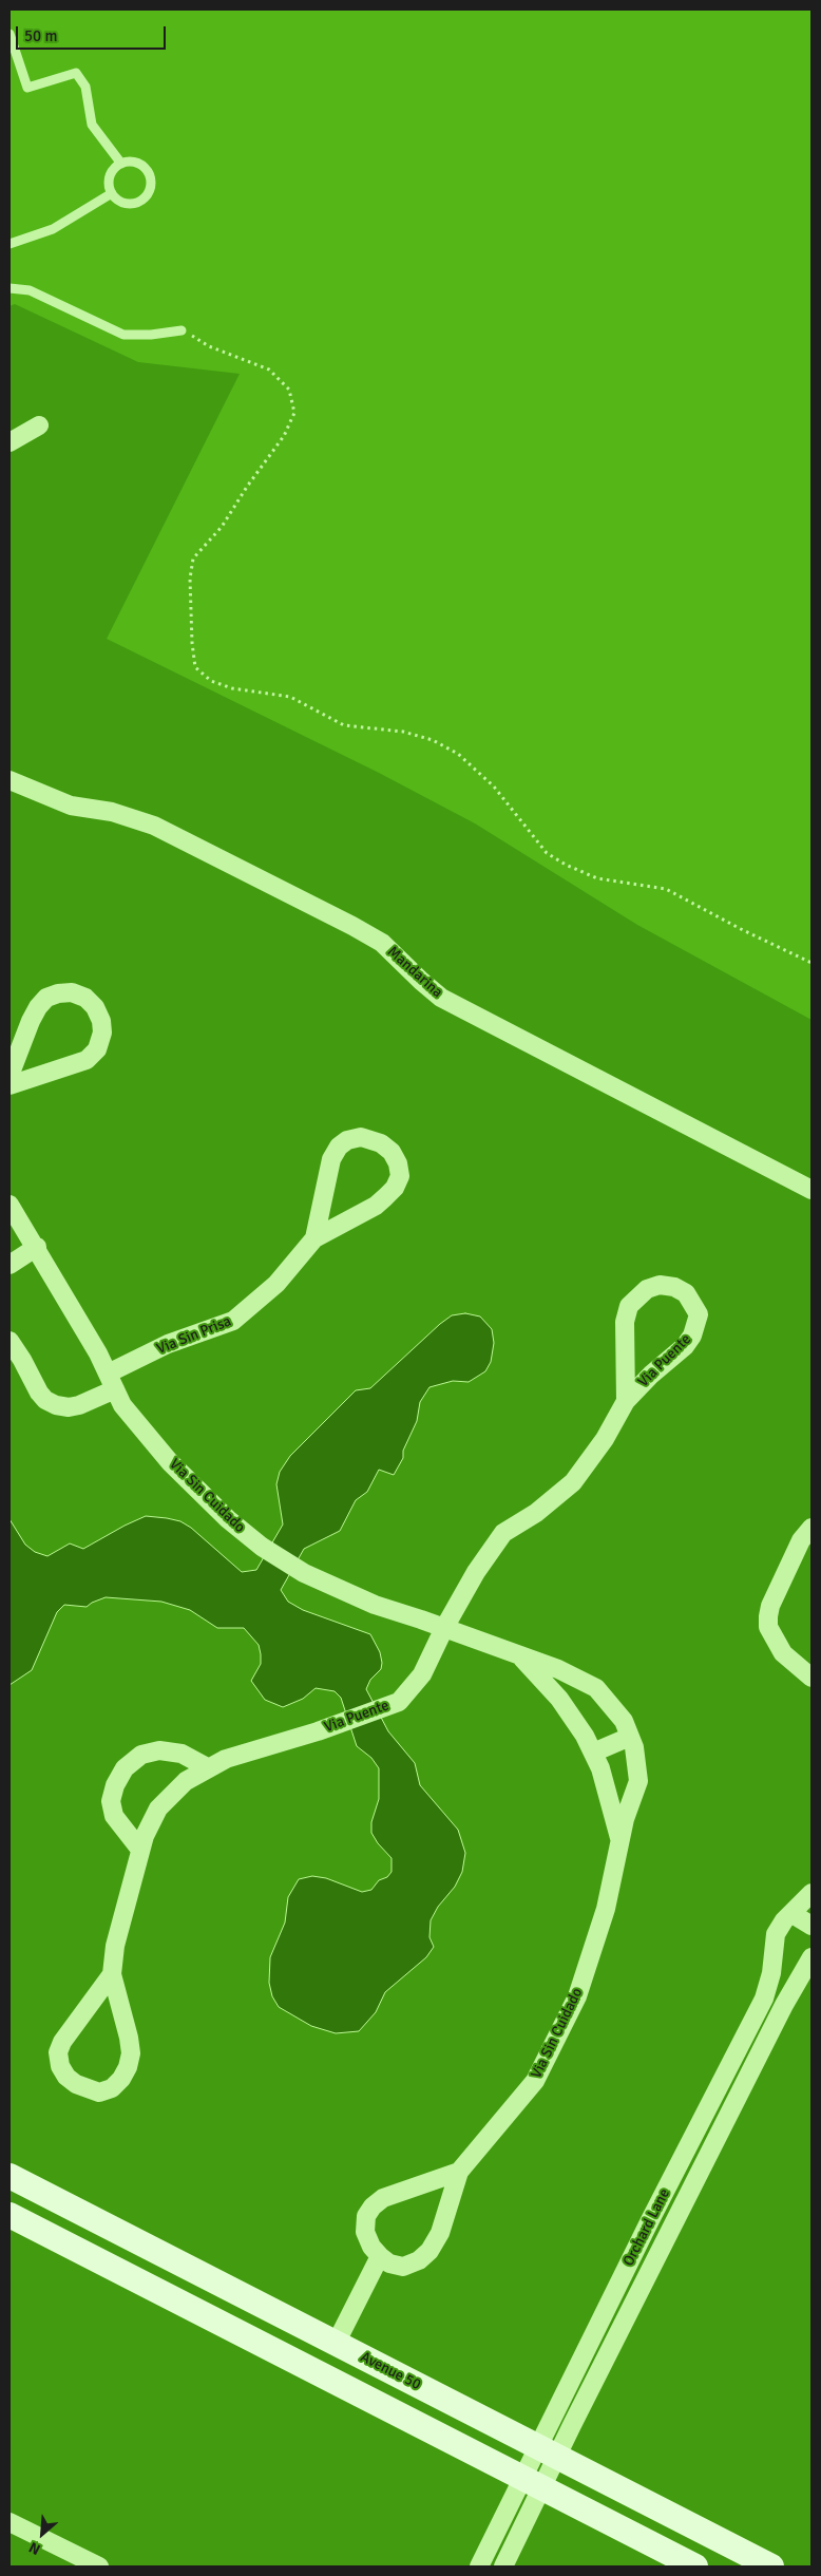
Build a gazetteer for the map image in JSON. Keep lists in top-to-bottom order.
{
  "streets": {
    "main road": ["Avenue 50"],
    "street": [
      "Mandarina",
      "Via Sin Prisa",
      "Via Puente",
      "Via Sin Cuidado",
      "Orchard Lane"
    ]
  },
  "crossings": [
    ["Via Sin Prisa", "Via Sin Cuidado"],
    ["Via Puente", "Via Sin Cuidado"],
    ["Orchard Lane", "Avenue 50"]
  ],
  "scale_bar": "50 m",
  "north": "bottom left"
}
